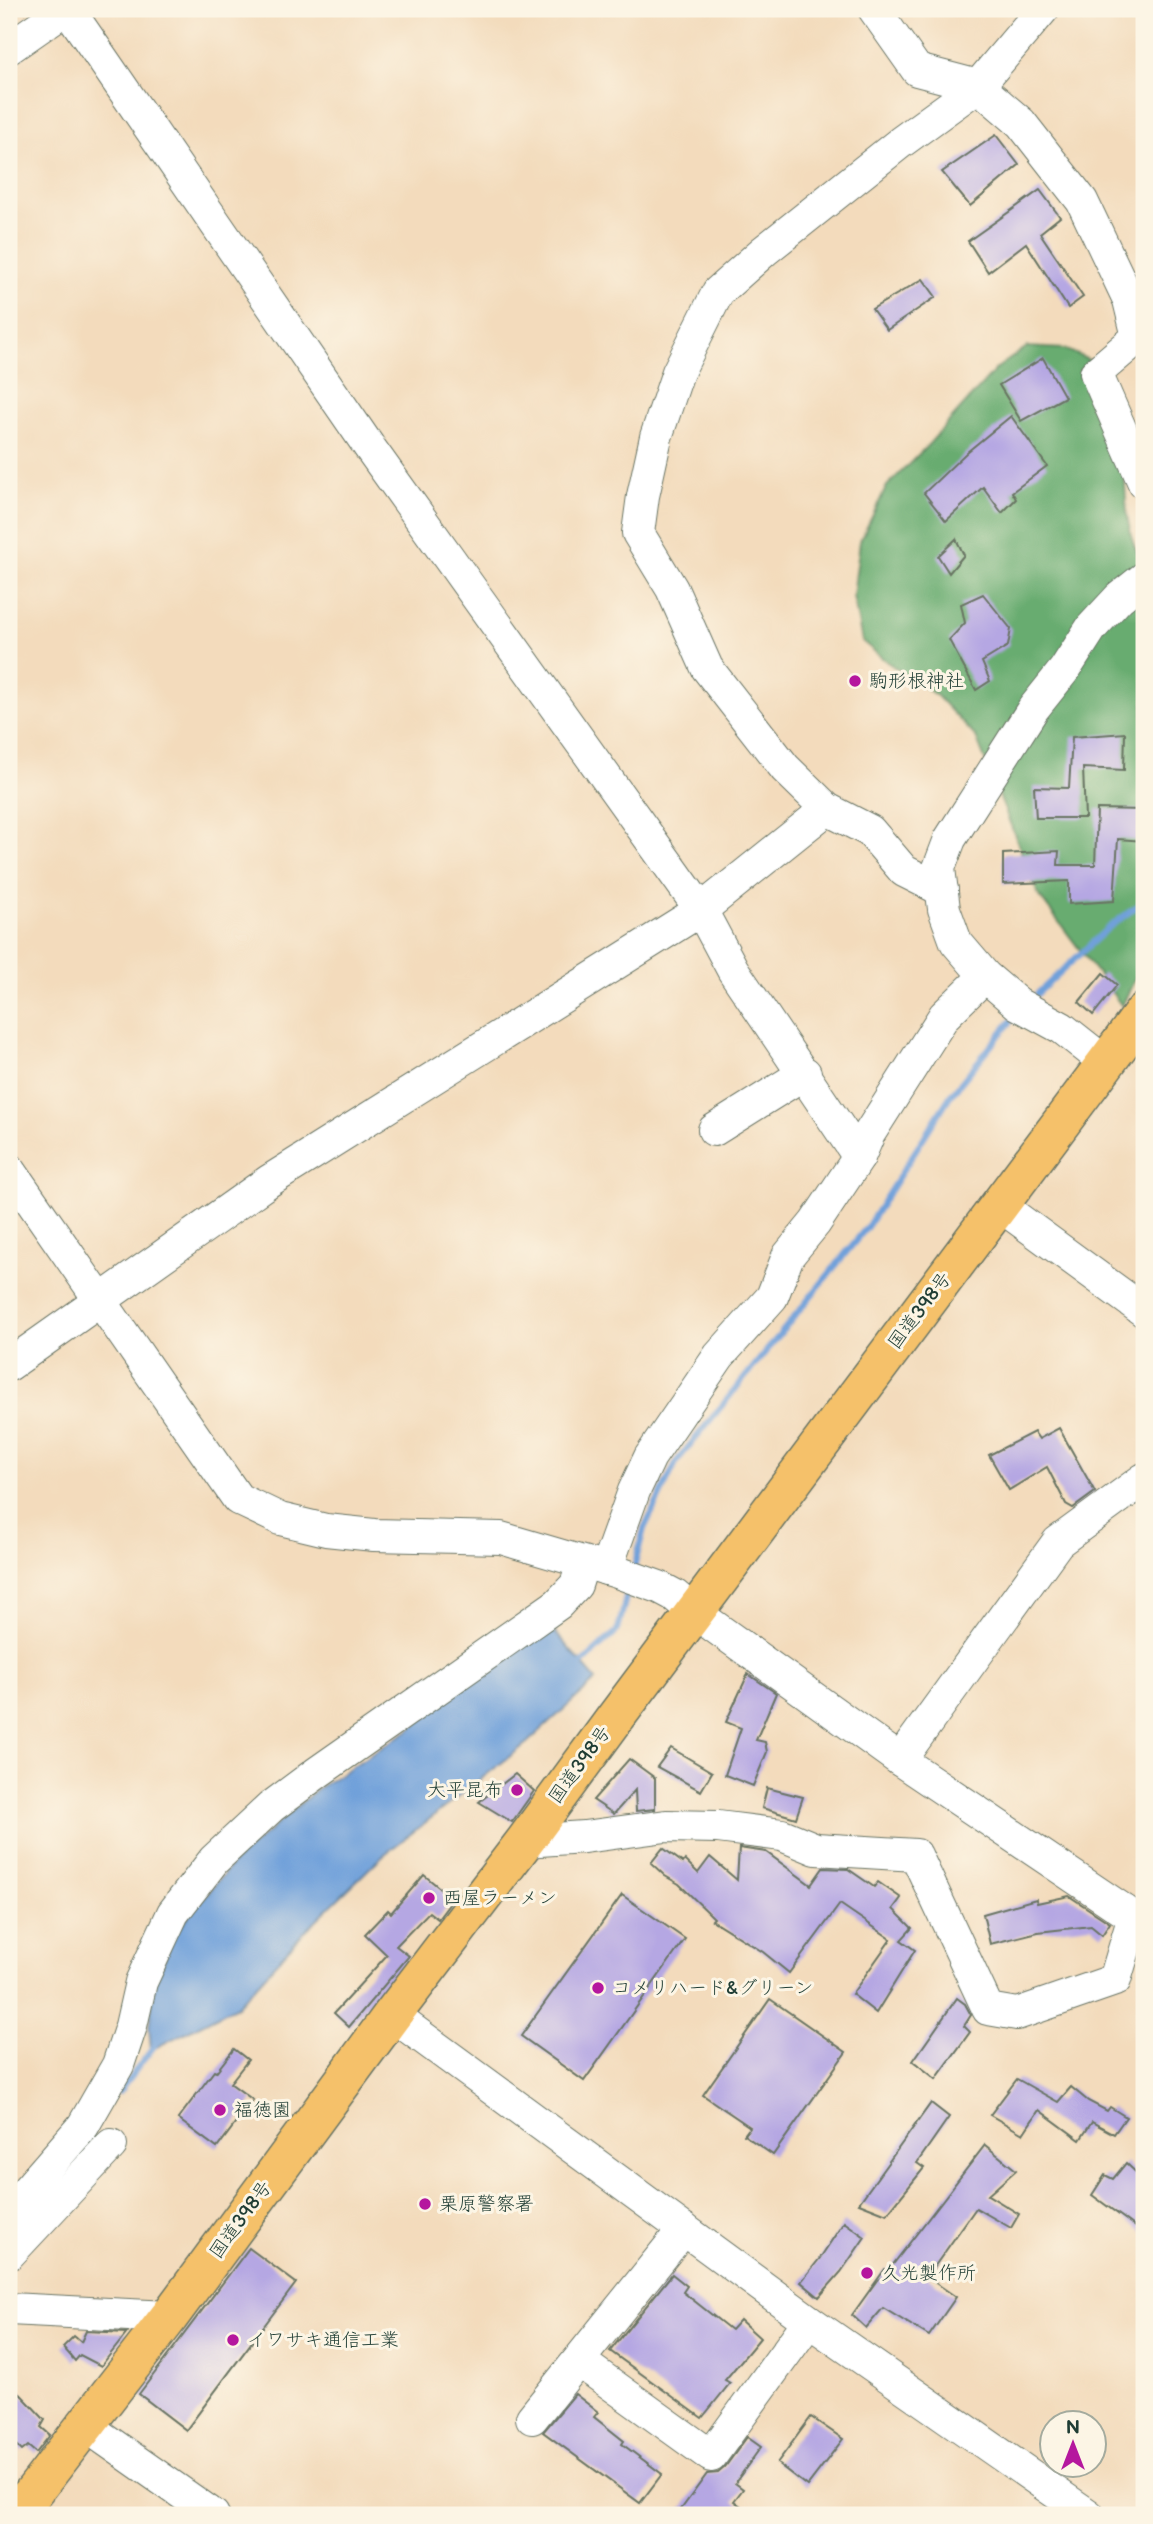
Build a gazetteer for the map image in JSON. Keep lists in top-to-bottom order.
{
  "streets": {
    "highway": ["国道398号"]
  },
  "places": [
    "駒形根神社",
    "大平昆布",
    "西屋ラーメン",
    "コメリハード&グリーン",
    "福徳園",
    "栗原警察署",
    "久光製作所",
    "イワサキ通信工業"
  ],
  "north": "top"
}
